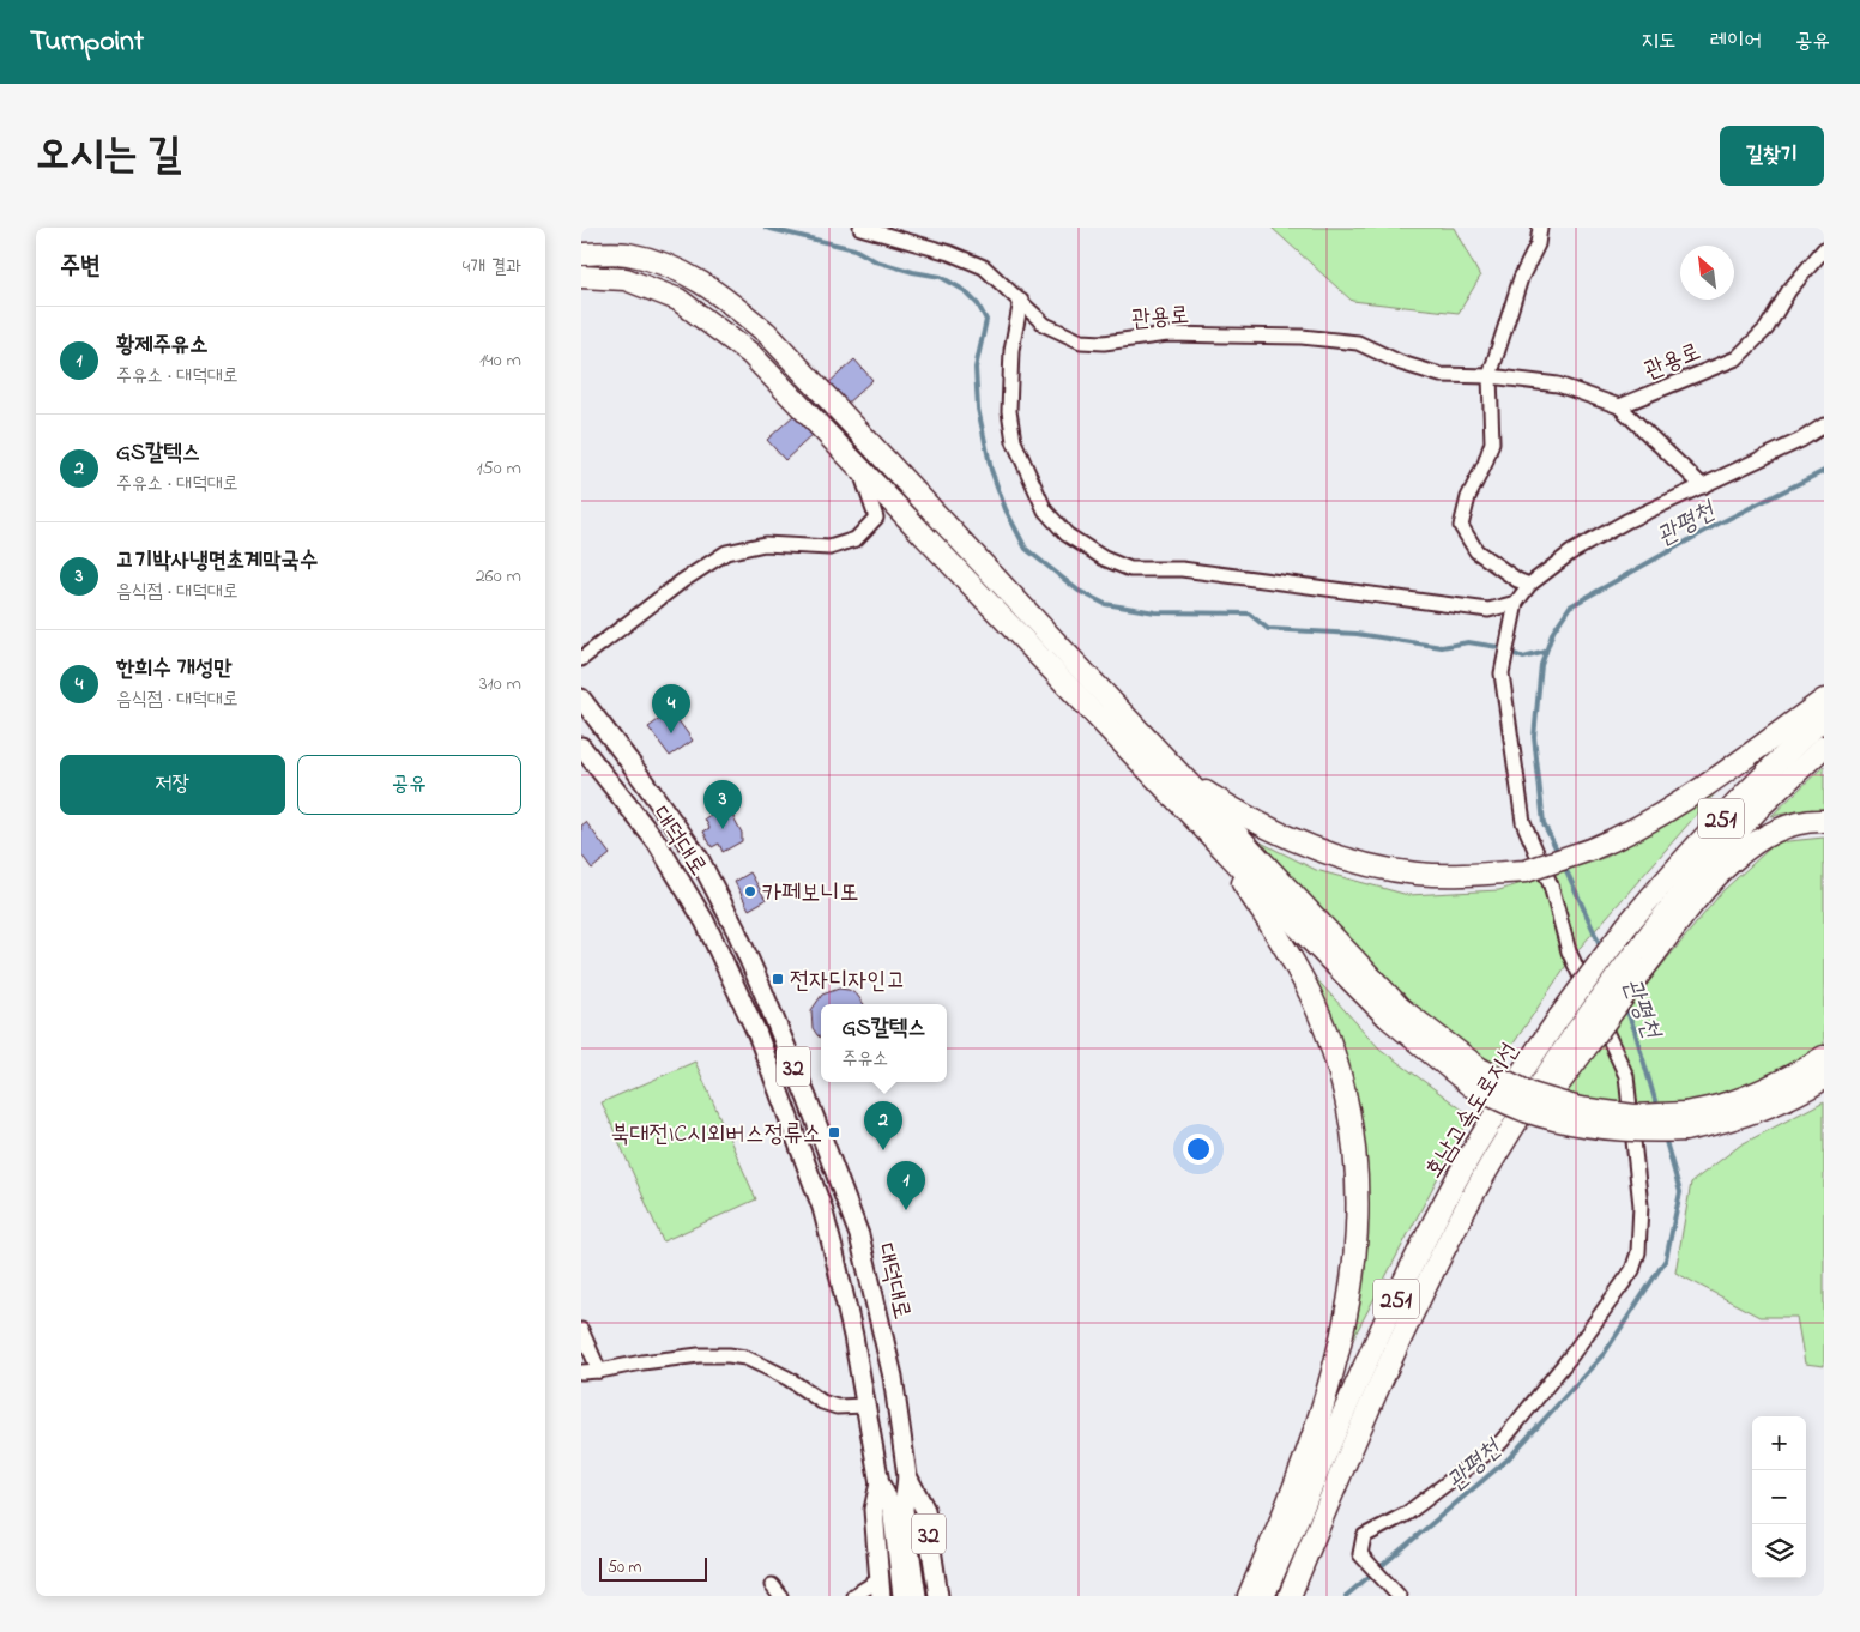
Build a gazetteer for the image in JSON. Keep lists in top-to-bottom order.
{
  "streets": {
    "highway": ["251", "호남고속도로지선"],
    "main road": ["대덕대로", "32"],
    "street": ["관용로"]
  },
  "crossings": [
    ["251", "호남고속도로지선"]
  ],
  "water": ["관평천"],
  "places": {
    "other": ["카페보니또"],
    "transit": ["전자디자인고", "북대전IC시외버스정류소"]
  },
  "scale_bar": "50 m",
  "north": "top left",
  "page": {
    "header": "Turnpoint",
    "nav": ["지도", "레이어", "공유"],
    "title": "오시는 길",
    "buttons": [
      "길찾기",
      ["저장", "공유"]
    ],
    "heading": ["주변", "4개 결과"],
    "list": [
      {
        "mark": "1",
        "name": "황제주유소",
        "note": "주유소 · 대덕대로",
        "value": "140 m"
      },
      {
        "mark": "2",
        "name": "GS칼텍스",
        "note": "주유소 · 대덕대로",
        "value": "150 m"
      },
      {
        "mark": "3",
        "name": "고기박사냉면초계막국수",
        "note": "음식점 · 대덕대로",
        "value": "260 m"
      },
      {
        "mark": "4",
        "name": "한희수 개성만",
        "note": "음식점 · 대덕대로",
        "value": "310 m"
      }
    ],
    "pins": [
      "4",
      "3",
      "2",
      "1"
    ],
    "popup": ["GS칼텍스", "주유소"],
    "map_buttons": ["+", "−"],
    "scale": "50 m"
  }
}
